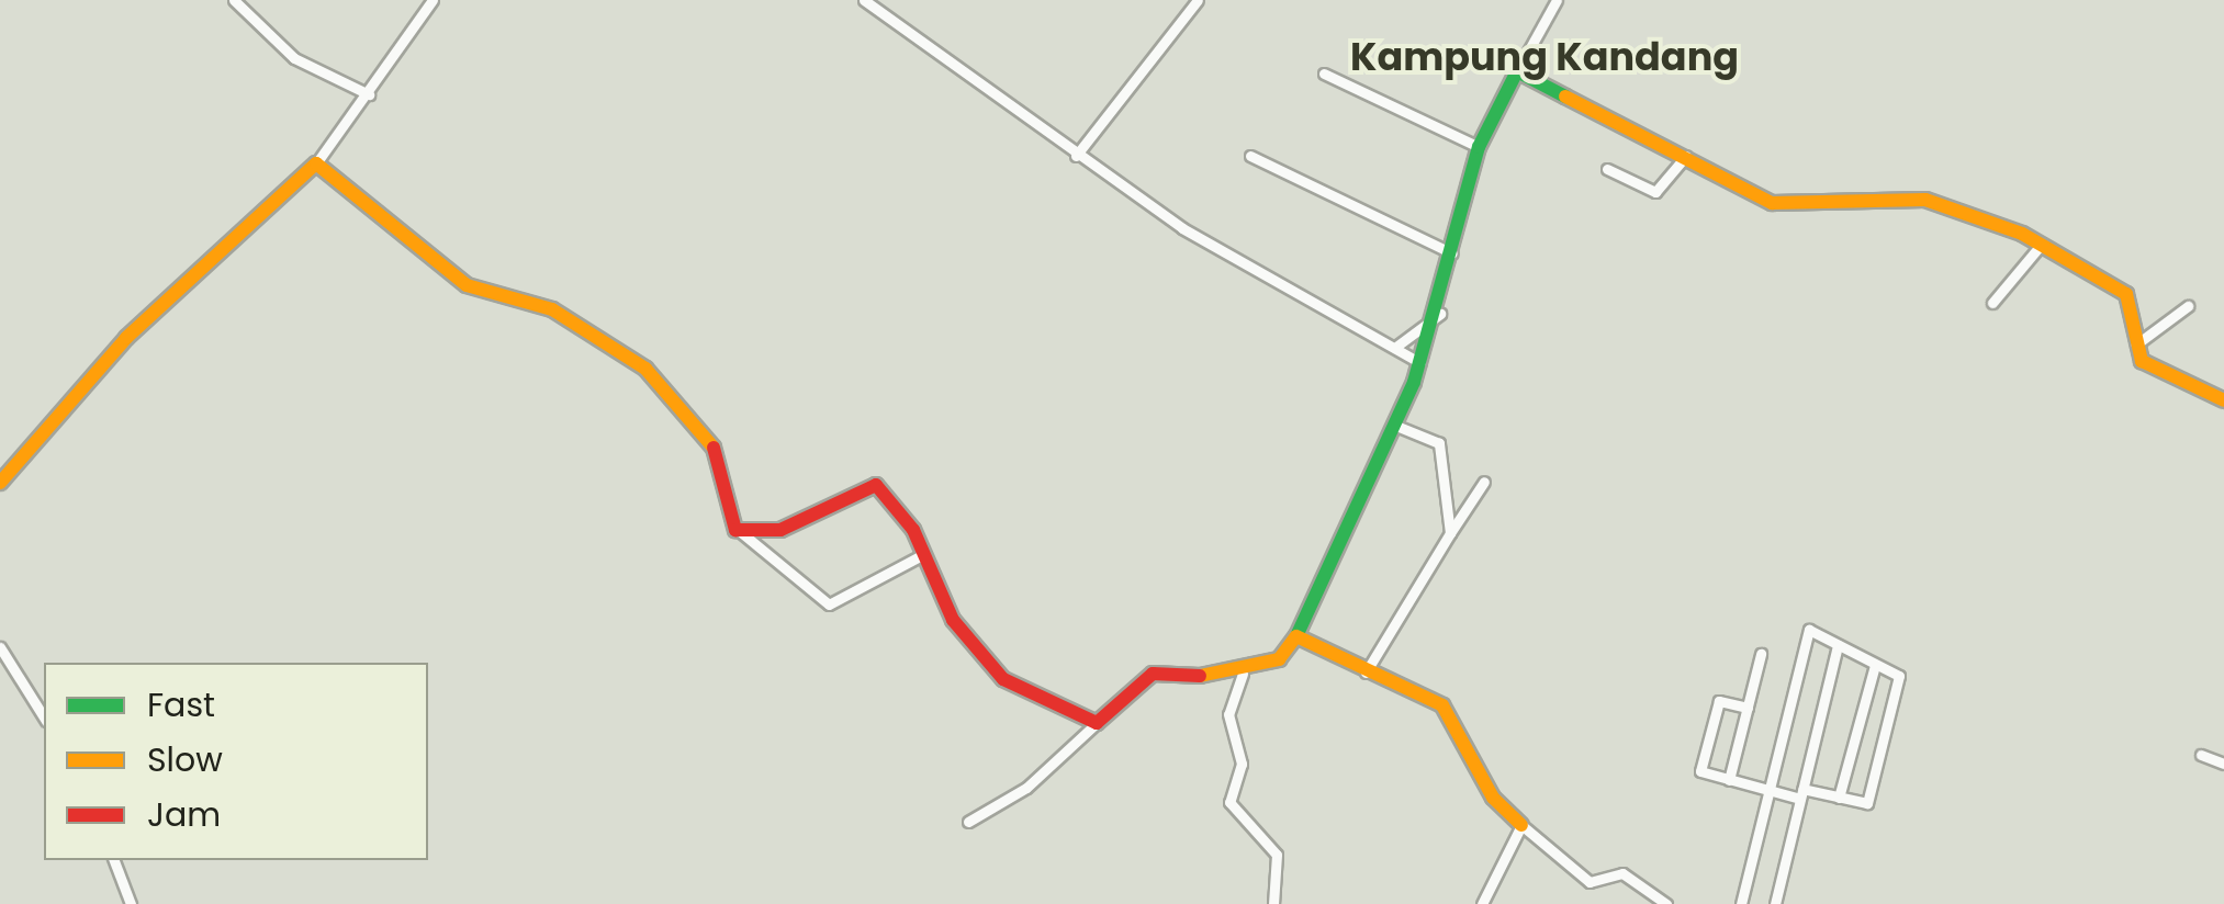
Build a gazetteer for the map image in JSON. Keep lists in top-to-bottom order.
{
  "districts": ["Kampung Kandang"],
  "legend": ["Fast", "Slow", "Jam"]
}
